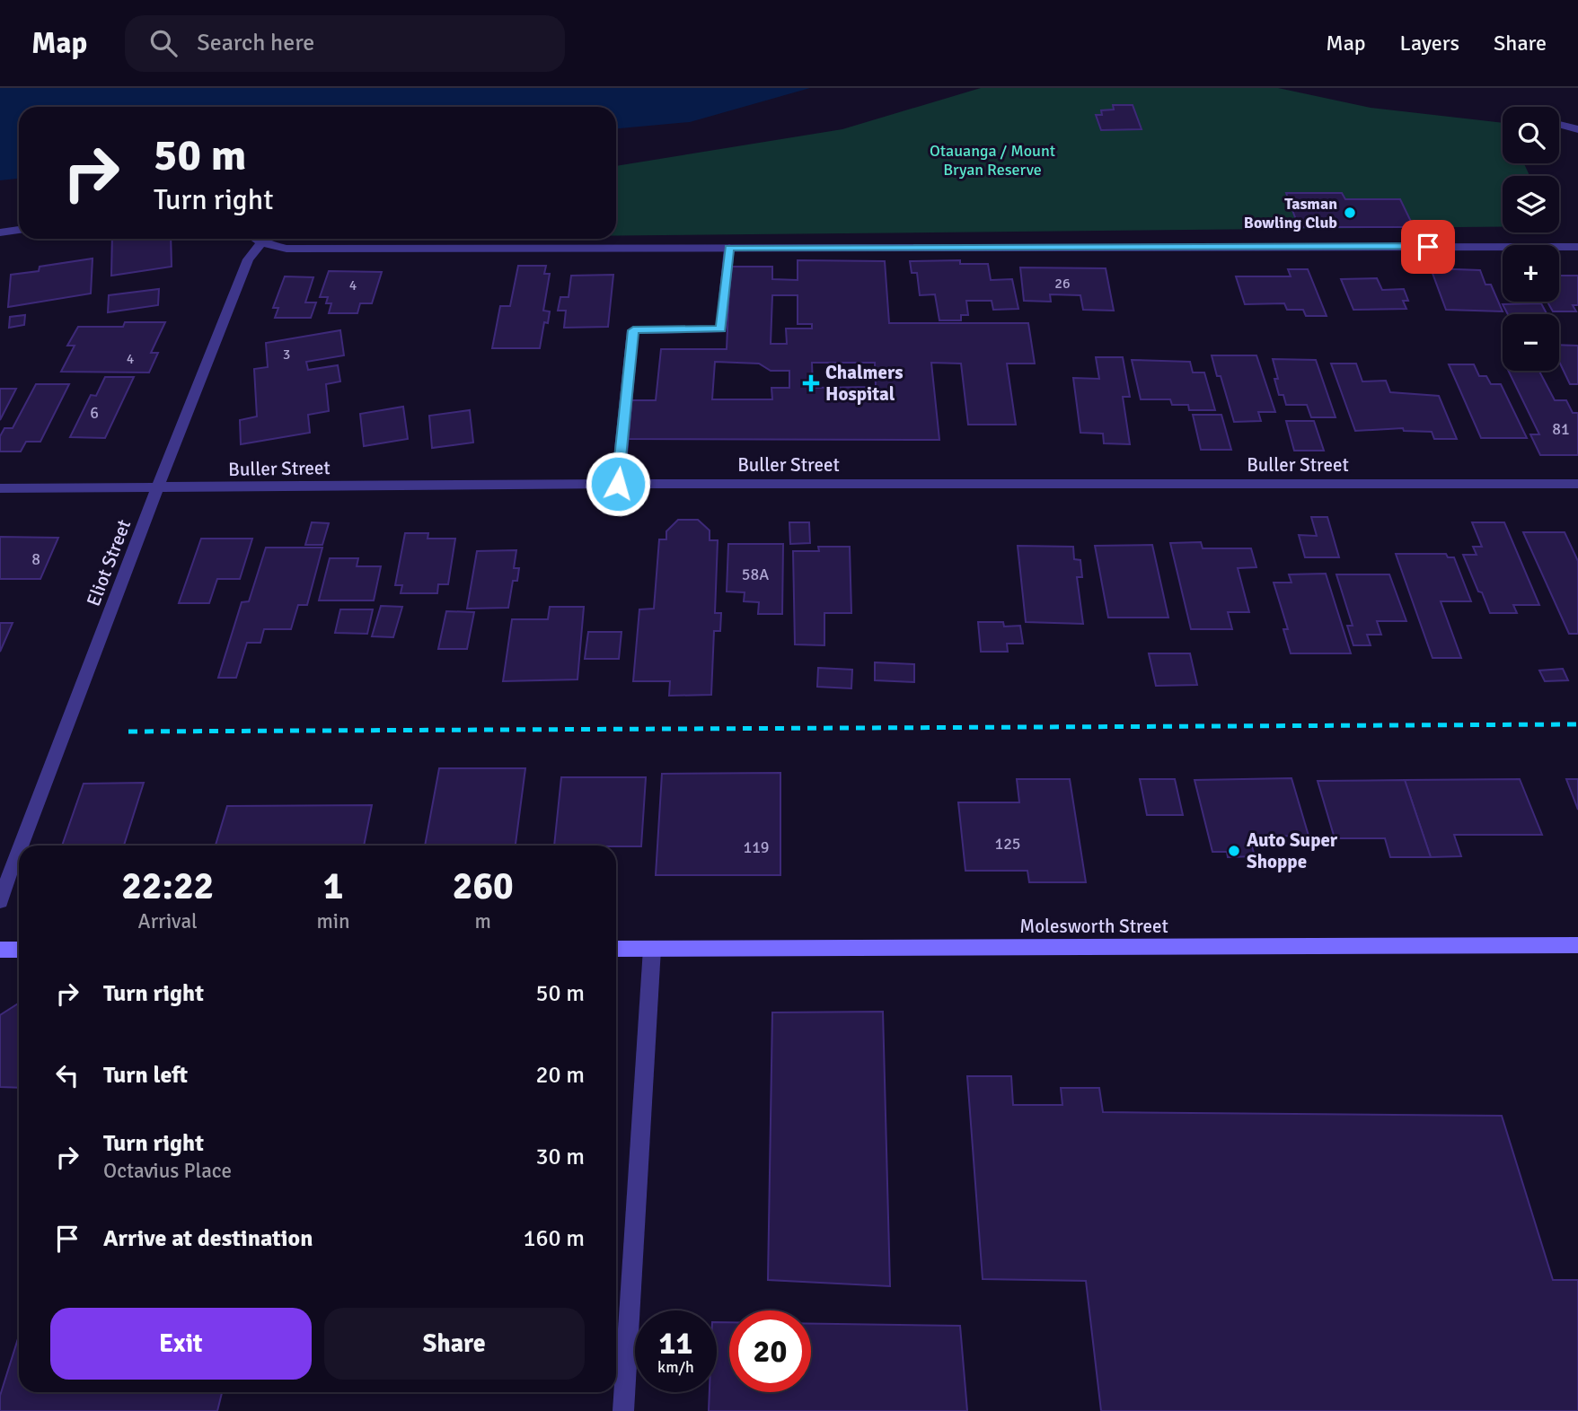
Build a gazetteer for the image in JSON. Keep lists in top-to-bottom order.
{
  "streets": {
    "main road": ["Molesworth Street"],
    "street": ["Buller Street", "Eliot Street"]
  },
  "crossings": [
    ["Buller Street", "Eliot Street"]
  ],
  "parks": ["Otauanga / Mount Bryan Reserve"],
  "places": {
    "other": ["Tasman Bowling Club", "Auto Super Shoppe"],
    "health": ["Chalmers Hospital"]
  },
  "house_numbers": [
    "26",
    "4",
    "3",
    "4",
    "6",
    "81",
    "8",
    "58A",
    "125",
    "119"
  ],
  "page": {
    "header": "Map",
    "search": "Search here",
    "nav": ["Map", "Layers", "Share"],
    "map_buttons": ["+", "−"],
    "turn": ["50 m", "Turn right"],
    "eta": [
      "22:22",
      "Arrival",
      "1",
      "min",
      "260",
      "m"
    ],
    "list": [
      {
        "name": "Turn right",
        "value": "50 m"
      },
      {
        "name": "Turn left",
        "value": "20 m"
      },
      {
        "name": "Turn right",
        "note": "Octavius Place",
        "value": "30 m"
      },
      {
        "name": "Arrive at destination",
        "value": "160 m"
      }
    ],
    "buttons": ["Exit", "Share"],
    "speed": "11 km/h",
    "limit": "20"
  }
}
